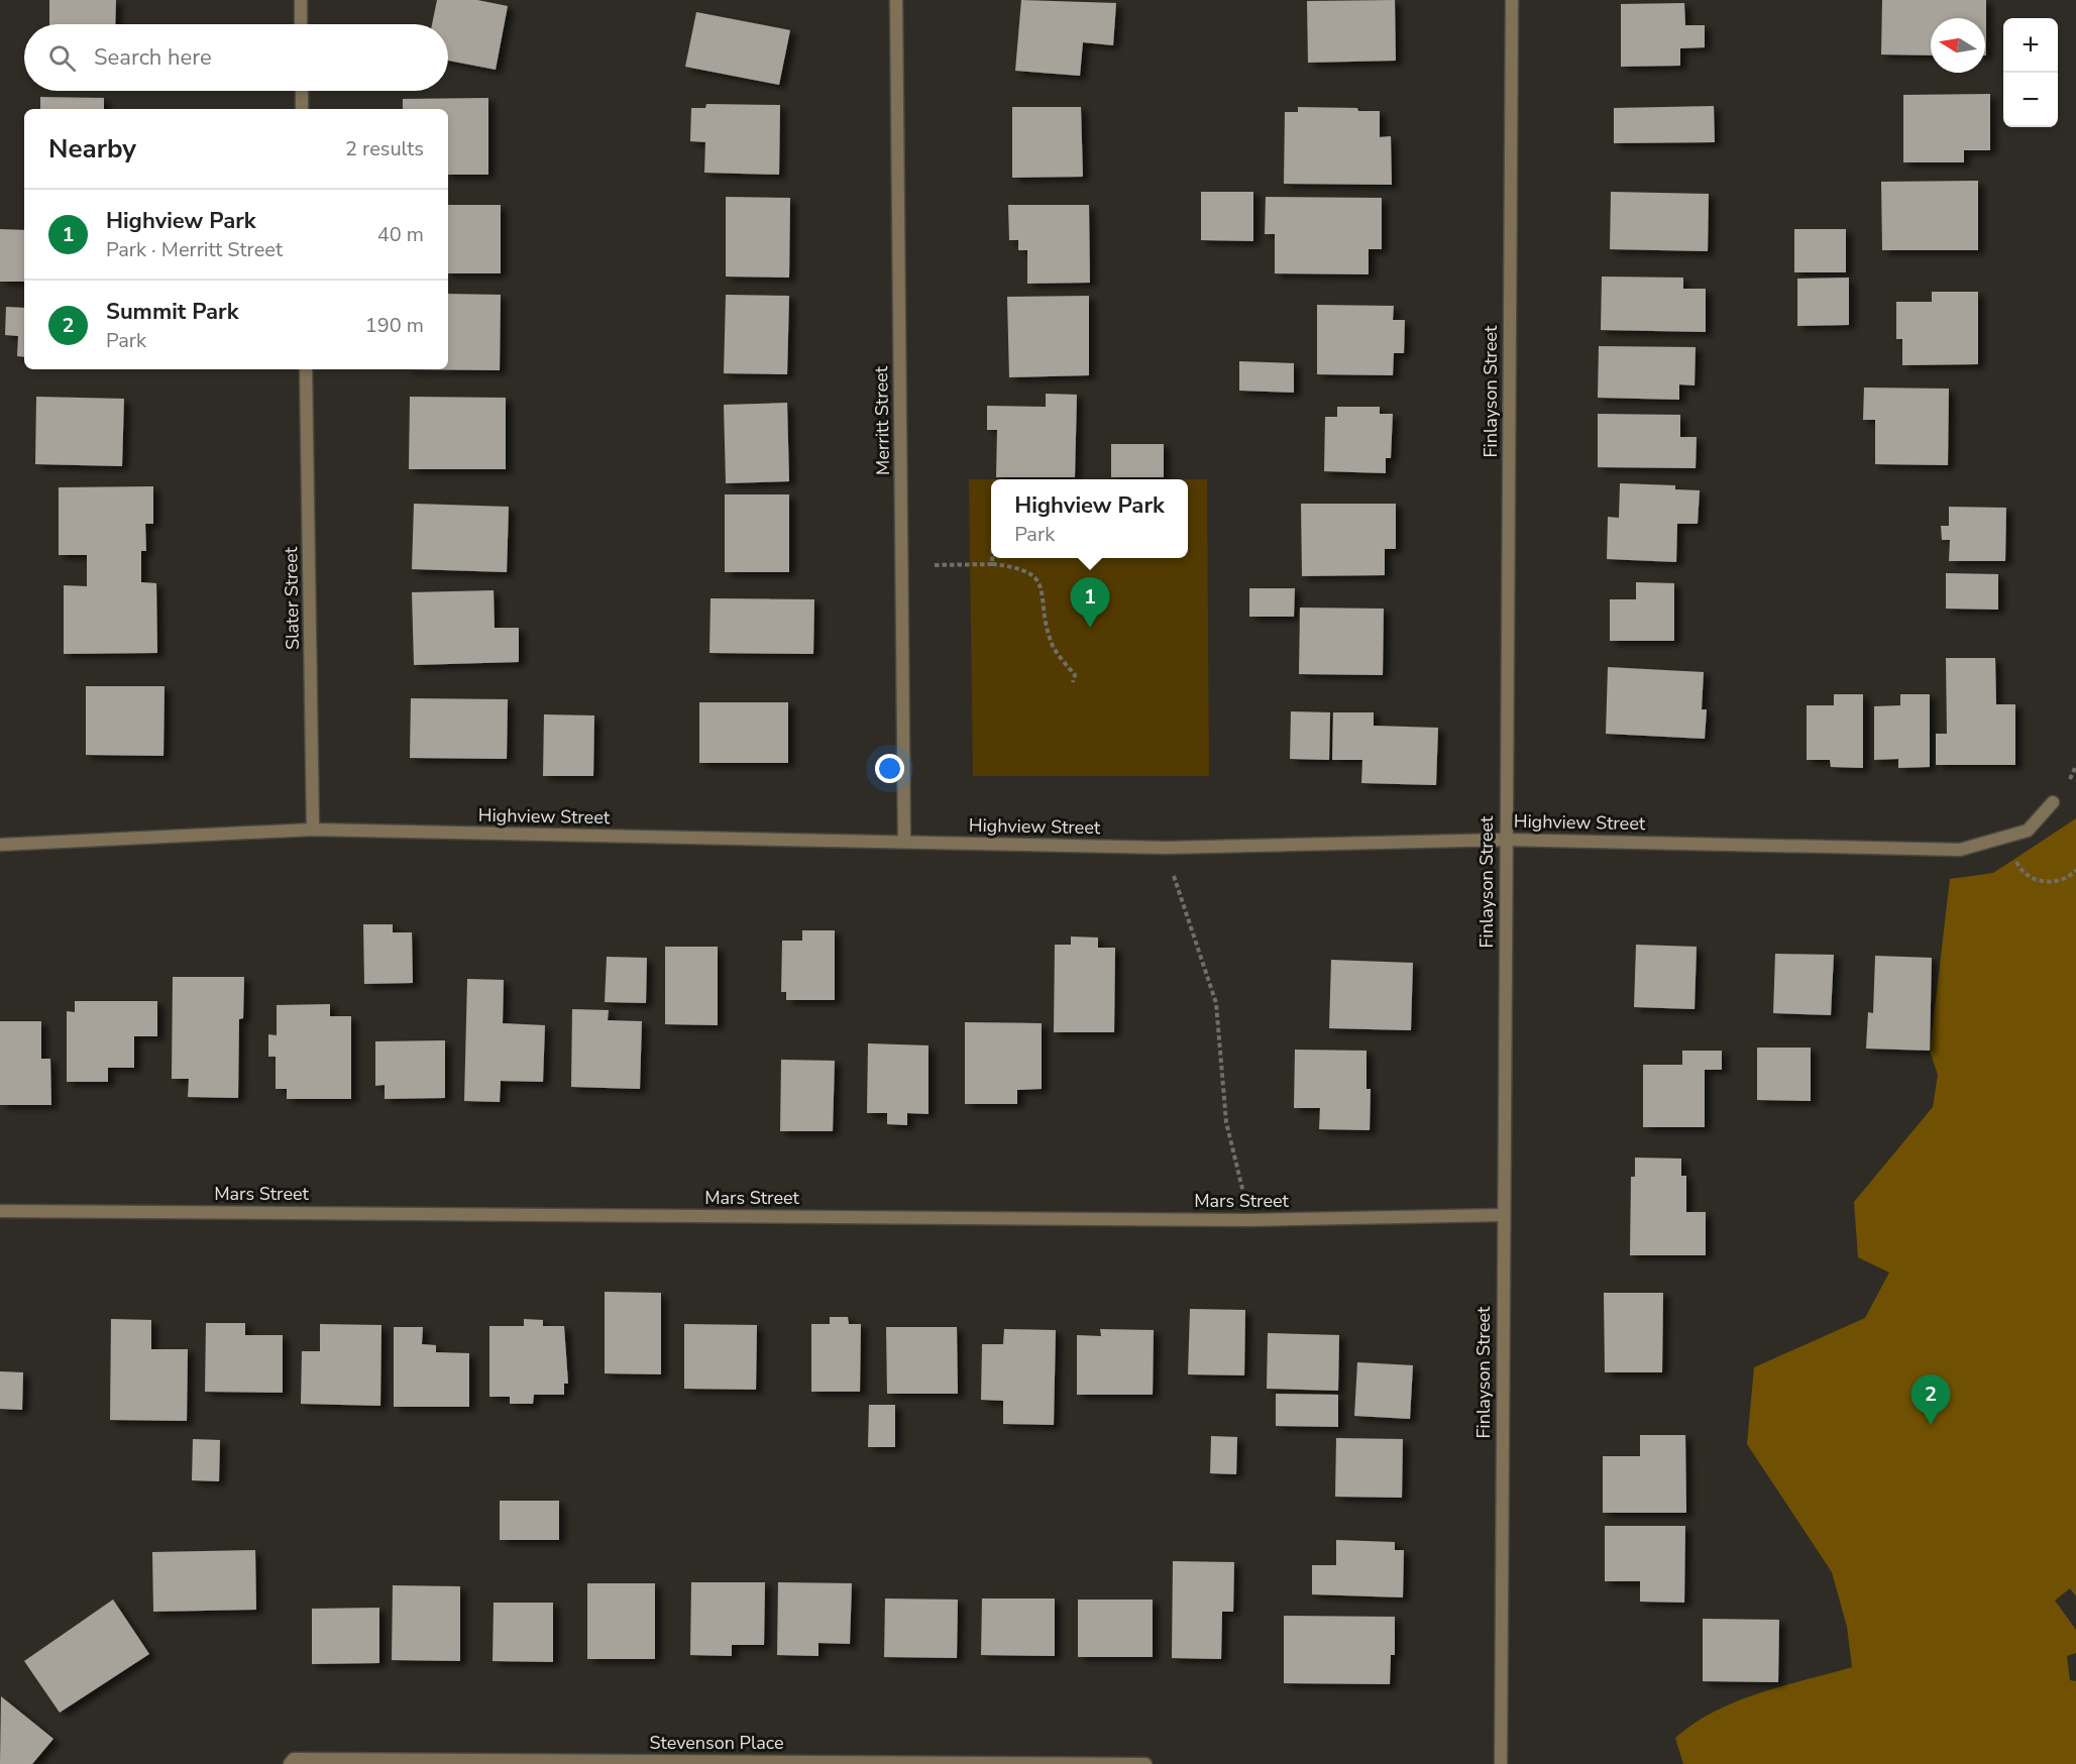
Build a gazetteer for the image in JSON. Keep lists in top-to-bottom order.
{
  "streets": {
    "street": [
      "Finlayson Street",
      "Merritt Street",
      "Slater Street",
      "Highview Street",
      "Mars Street",
      "Stevenson Place"
    ]
  },
  "crossings": [
    ["Finlayson Street", "Highview Street"],
    ["Finlayson Street", "Mars Street"],
    ["Merritt Street", "Highview Street"],
    ["Slater Street", "Highview Street"]
  ],
  "north": "left",
  "page": {
    "map_buttons": ["+", "−"],
    "search": "Search here",
    "heading": ["Nearby", "2 results"],
    "list": [
      {
        "mark": "1",
        "name": "Highview Park",
        "note": "Park · Merritt Street",
        "value": "40 m"
      },
      {
        "mark": "2",
        "name": "Summit Park",
        "note": "Park",
        "value": "190 m"
      }
    ],
    "popup": ["Highview Park", "Park"],
    "pins": ["1", "2"]
  }
}
